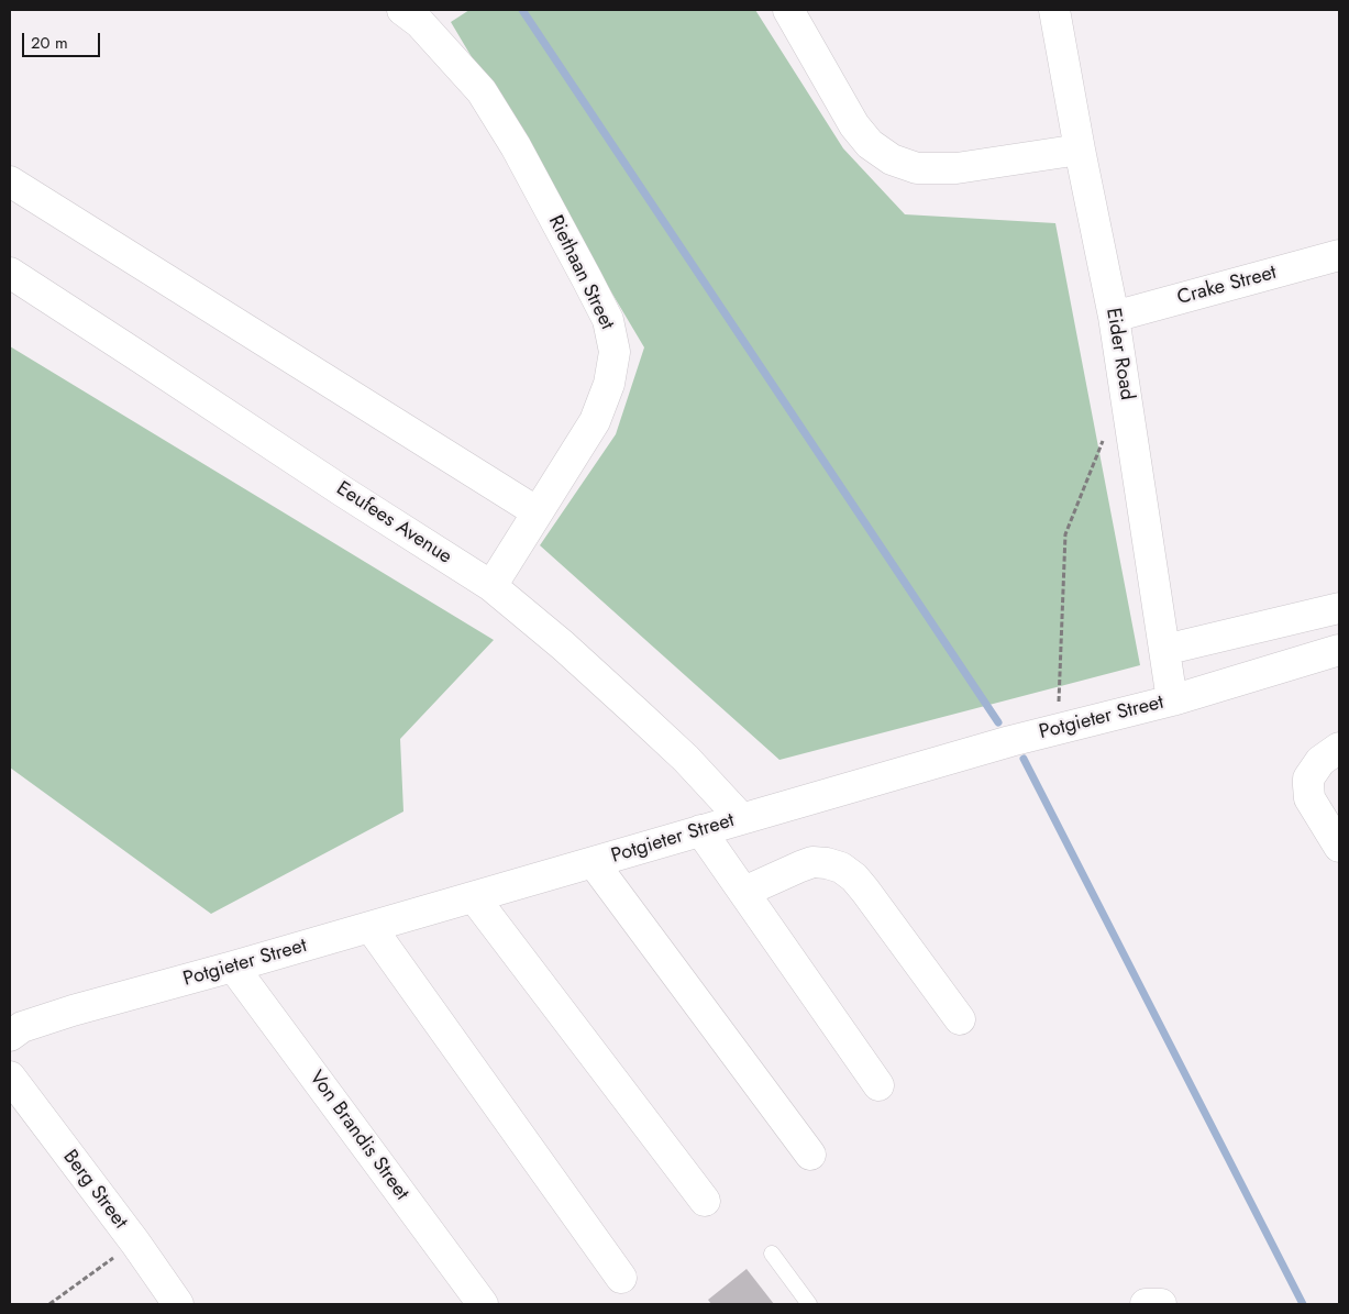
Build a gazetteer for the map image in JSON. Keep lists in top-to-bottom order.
{
  "streets": {
    "street": [
      "Riethaan Street",
      "Crake Street",
      "Eider Road",
      "Eeufees Avenue",
      "Potgieter Street",
      "Von Brandis Street",
      "Berg Street"
    ]
  },
  "crossings": [
    ["Riethaan Street", "Eeufees Avenue"],
    ["Crake Street", "Eider Road"],
    ["Eider Road", "Potgieter Street"],
    ["Eeufees Avenue", "Potgieter Street"],
    ["Potgieter Street", "Von Brandis Street"]
  ],
  "scale_bar": "20 m"
}
